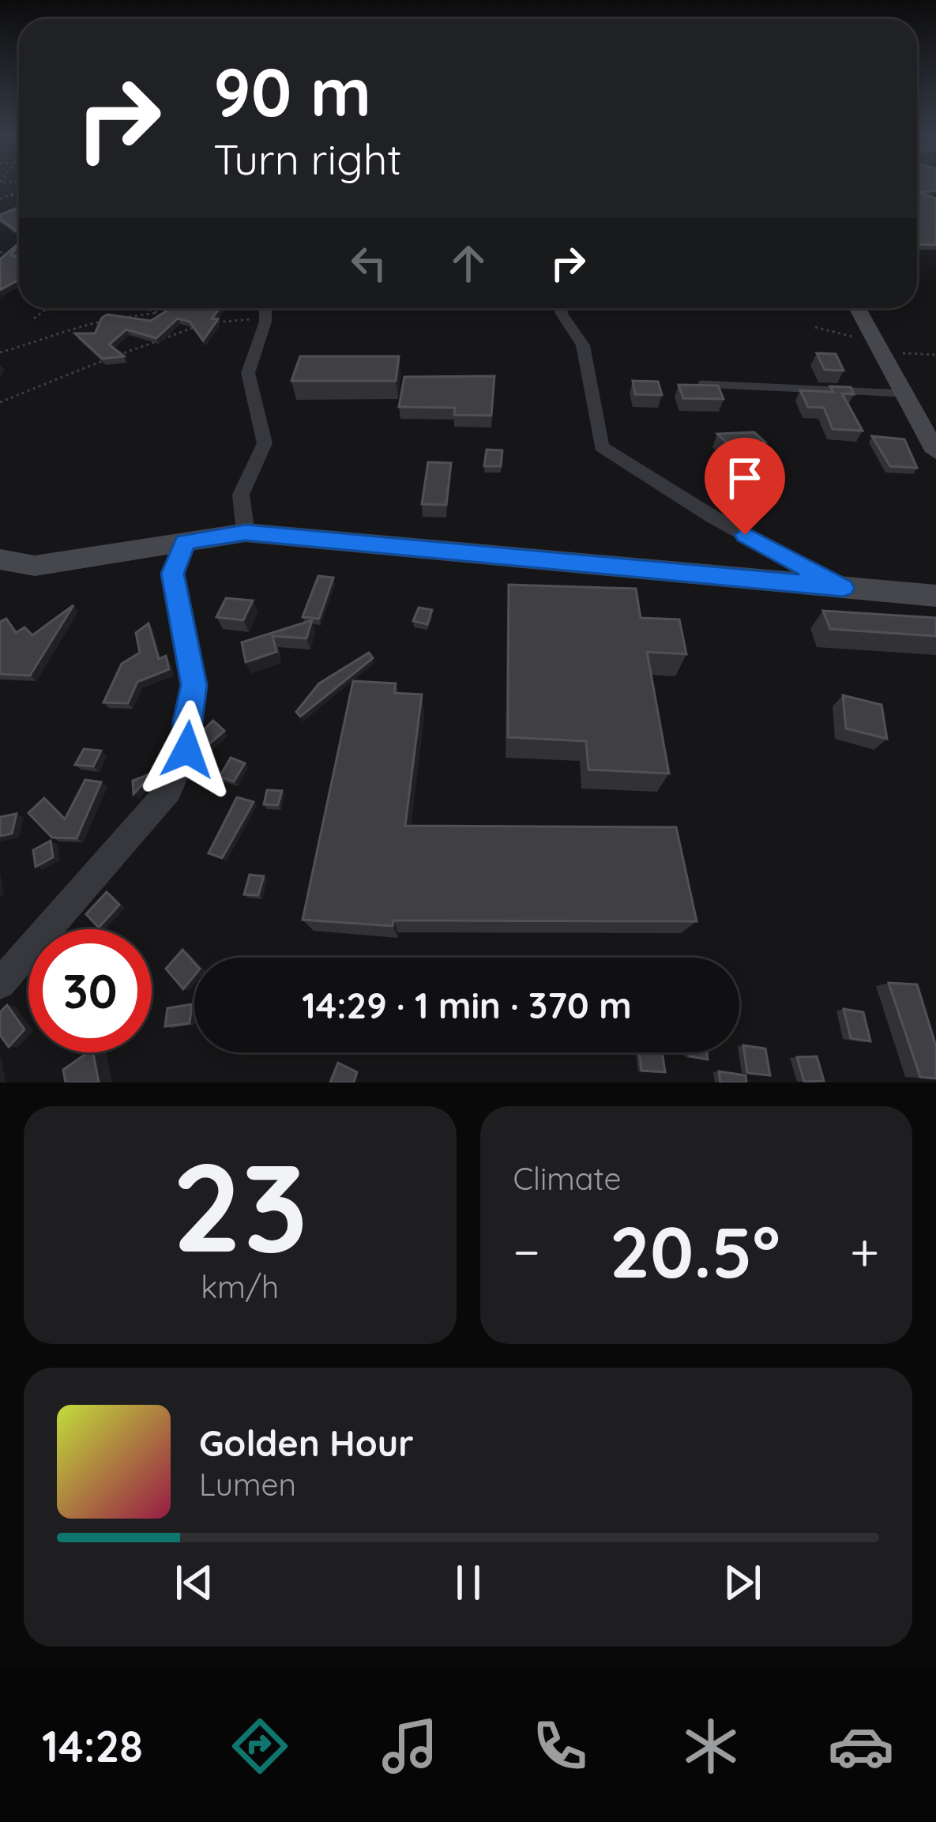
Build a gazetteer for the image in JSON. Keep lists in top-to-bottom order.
{
  "page": {
    "turn": ["90 m", "Turn right"],
    "limit": "30",
    "trip": "14:29 · 1 min · 370 m",
    "tile": [
      ["23", "km/h"],
      "Climate"
    ],
    "heat": ["−", "20.5°", "+"],
    "song": ["Golden Hour", "Lumen"],
    "tabs": "14:28"
  }
}
